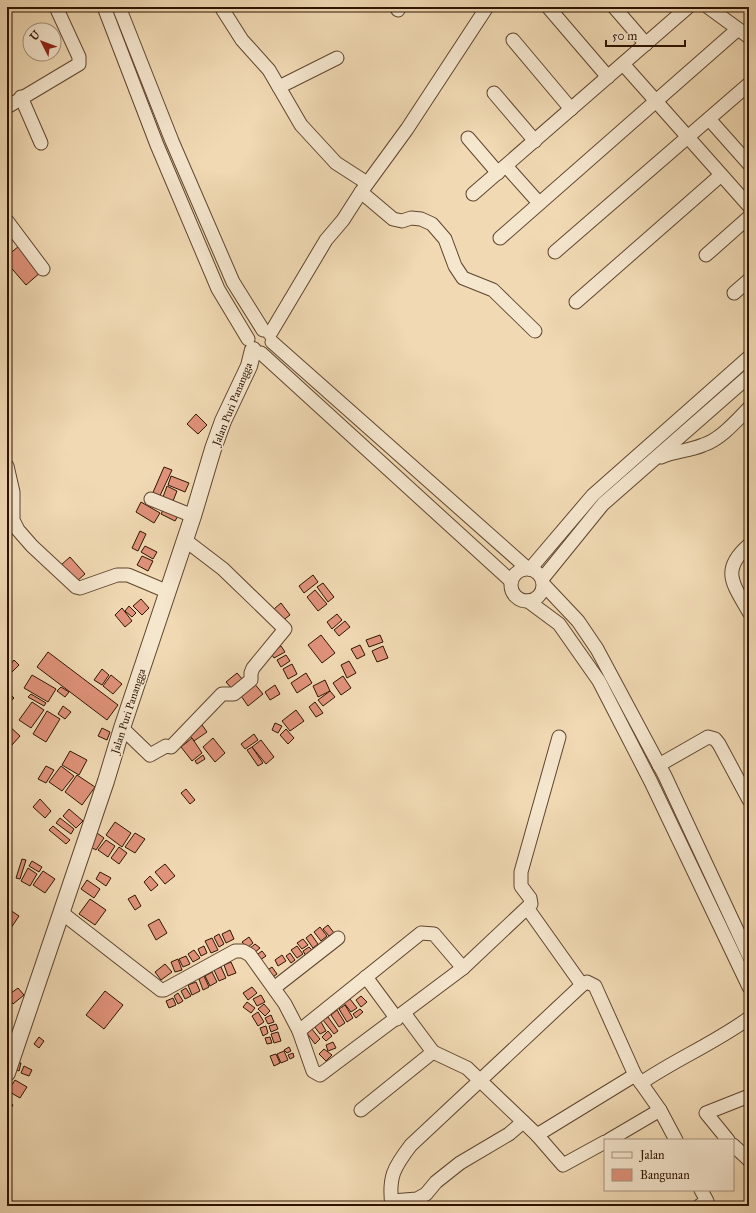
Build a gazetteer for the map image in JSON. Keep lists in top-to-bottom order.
{
  "streets": {
    "street": ["Jalan Puri Panangga"]
  },
  "legend": ["Jalan", "Bangunan"],
  "scale_bar": "50 m",
  "north": "top left"
}
